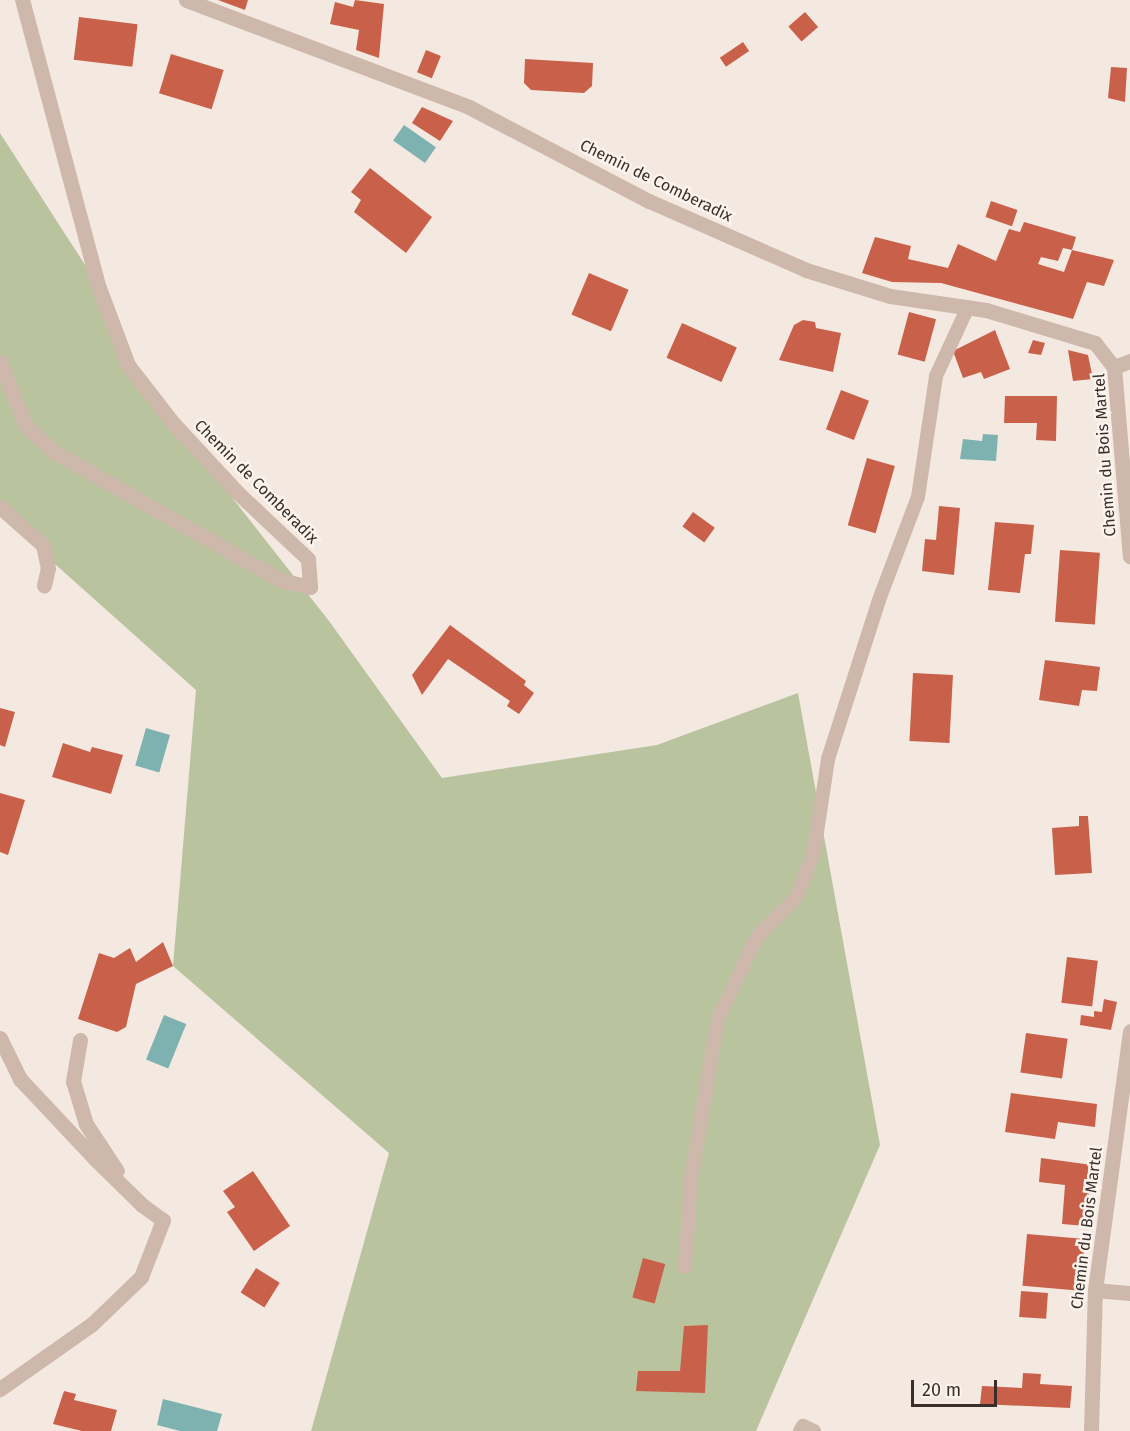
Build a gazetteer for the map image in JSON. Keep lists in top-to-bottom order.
{
  "streets": {
    "street": ["Chemin de Comberadix", "Chemin du Bois Martel"]
  },
  "crossings": [
    ["Chemin de Comberadix", "Chemin du Bois Martel"]
  ],
  "scale_bar": "20 m"
}
